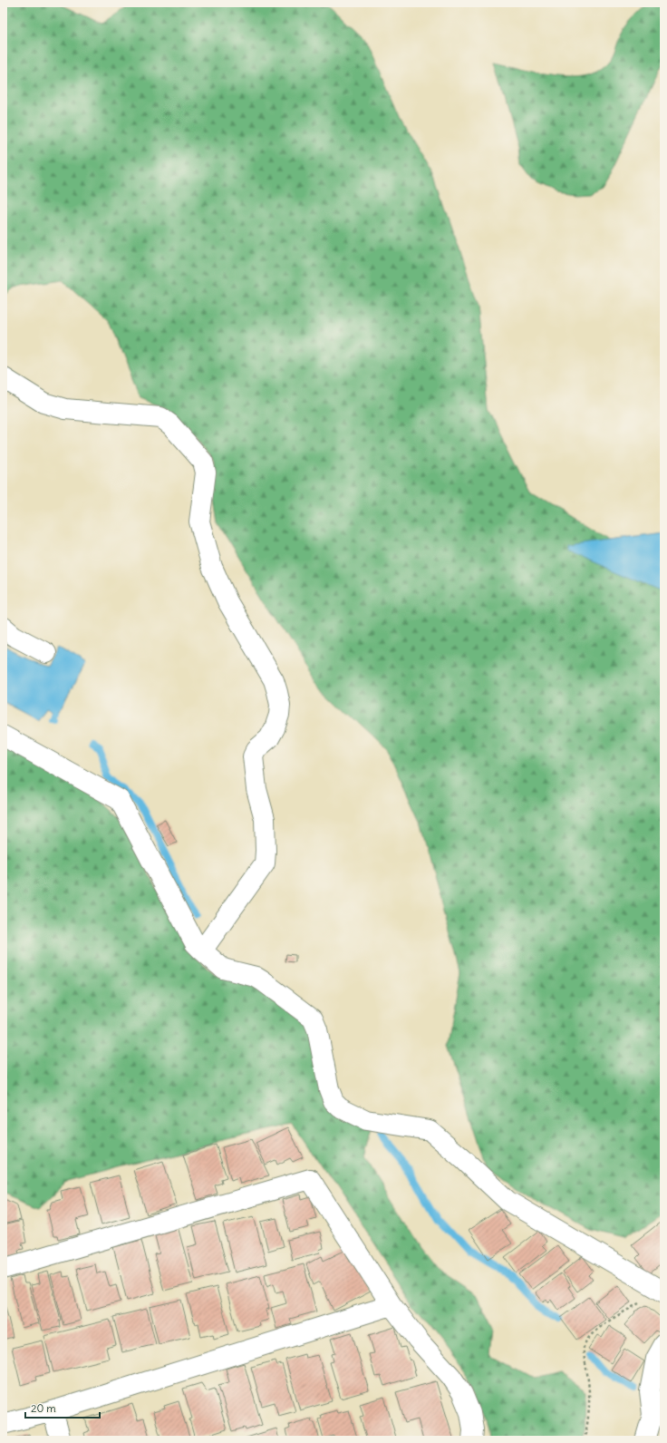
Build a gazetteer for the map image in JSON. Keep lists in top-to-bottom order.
{
  "scale_bar": "20 m"
}
